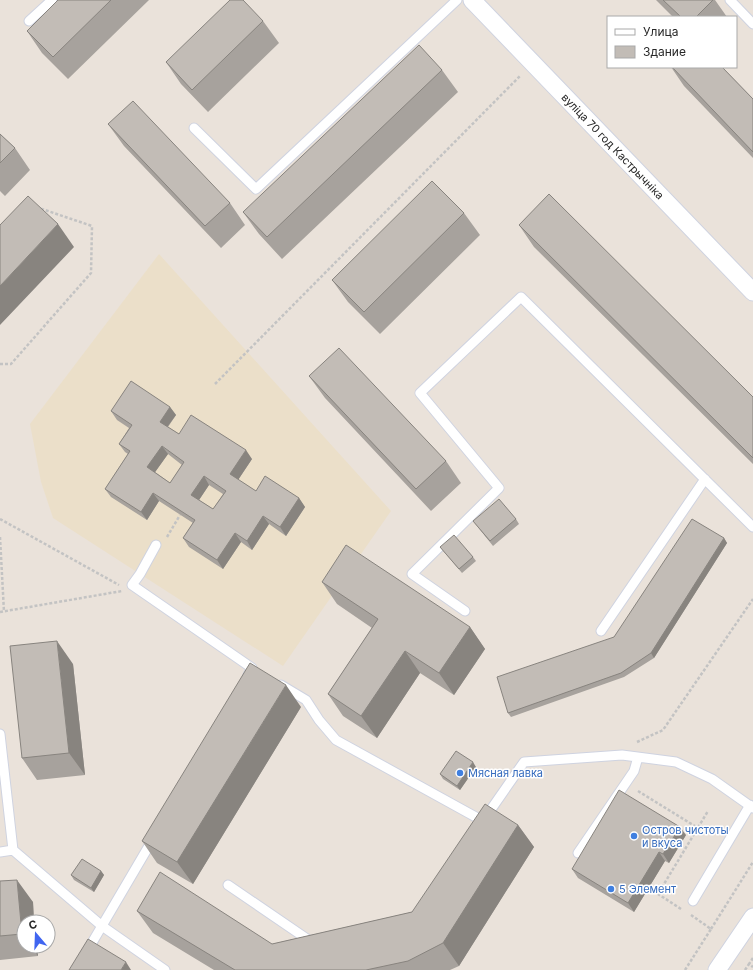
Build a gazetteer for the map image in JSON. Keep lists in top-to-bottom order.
{
  "streets": {
    "street": ["вуліца 70 год Кастрычніка"]
  },
  "places": ["Мясная лавка", "Остров чистоты и вкуса", "5 Элемент"],
  "legend": ["Улица", "Здание"],
  "north": "top"
}
